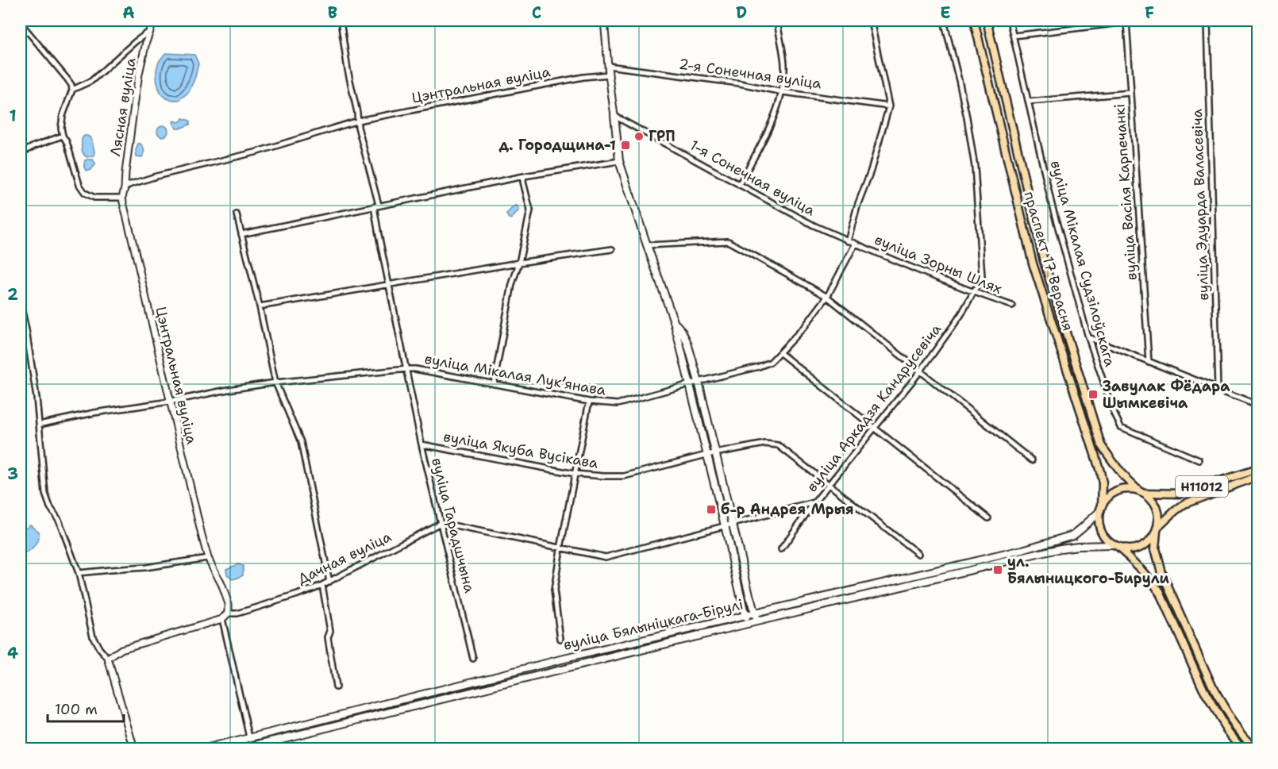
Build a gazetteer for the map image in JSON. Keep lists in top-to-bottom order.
{
  "streets": {
    "main road": ["праспект 17 Верасня", "Н11012", "вуліца Бялыніцкага-Бірулі"],
    "street": [
      "2-я Сонечная вуліца",
      "Цэнтральная вуліца",
      "Лясная вуліца",
      "1-я Сонечная вуліца",
      "вуліца Васіля Карпечанкі",
      "вуліца Эдуарда Валасевіча",
      "вуліца Мікалая Судзілоўскага",
      "вуліца Зорны Шлях",
      "вуліца Мікалая Лукʼянава",
      "вуліца Аркадзя Кандрусевіча",
      "вуліца Якуба Вусікава",
      "вуліца Гарадшчына",
      "Дачная вуліца"
    ]
  },
  "crossings": [
    ["Цэнтральная вуліца", "Лясная вуліца"],
    ["Цэнтральная вуліца", "вуліца Мікалая Лукʼянава"],
    ["Цэнтральная вуліца", "Дачная вуліца"],
    ["1-я Сонечная вуліца", "вуліца Зорны Шлях"],
    ["1-я Сонечная вуліца", "вуліца Мікалая Лукʼянава"],
    ["праспект 17 Верасня", "Н11012"],
    ["праспект 17 Верасня", "вуліца Бялыніцкага-Бірулі"],
    ["вуліца Зорны Шлях", "вуліца Мікалая Лукʼянава"],
    ["вуліца Зорны Шлях", "вуліца Аркадзя Кандрусевіча"],
    ["вуліца Мікалая Лукʼянава", "вуліца Гарадшчына"],
    ["вуліца Аркадзя Кандрусевіча", "вуліца Якуба Вусікава"],
    ["вуліца Аркадзя Кандрусевіча", "вуліца Гарадшчына"],
    ["вуліца Аркадзя Кандрусевіча", "Дачная вуліца"],
    ["вуліца Якуба Вусікава", "вуліца Гарадшчына"],
    ["Н11012", "вуліца Бялыніцкага-Бірулі"],
    ["вуліца Гарадшчына", "Дачная вуліца"]
  ],
  "places": {
    "other": ["ГРП"],
    "transit": [
      "д. Городщина-1",
      "Завулак Фёдара Шымкевіча",
      "б-р Андрея Мрыя",
      "ул. Бялыницкого-Бирули"
    ]
  },
  "scale_bar": "100 m",
  "grid": {
    "columns": [
      "A",
      "B",
      "C",
      "D",
      "E",
      "F"
    ],
    "rows": [
      "1",
      "2",
      "3",
      "4"
    ]
  }
}
